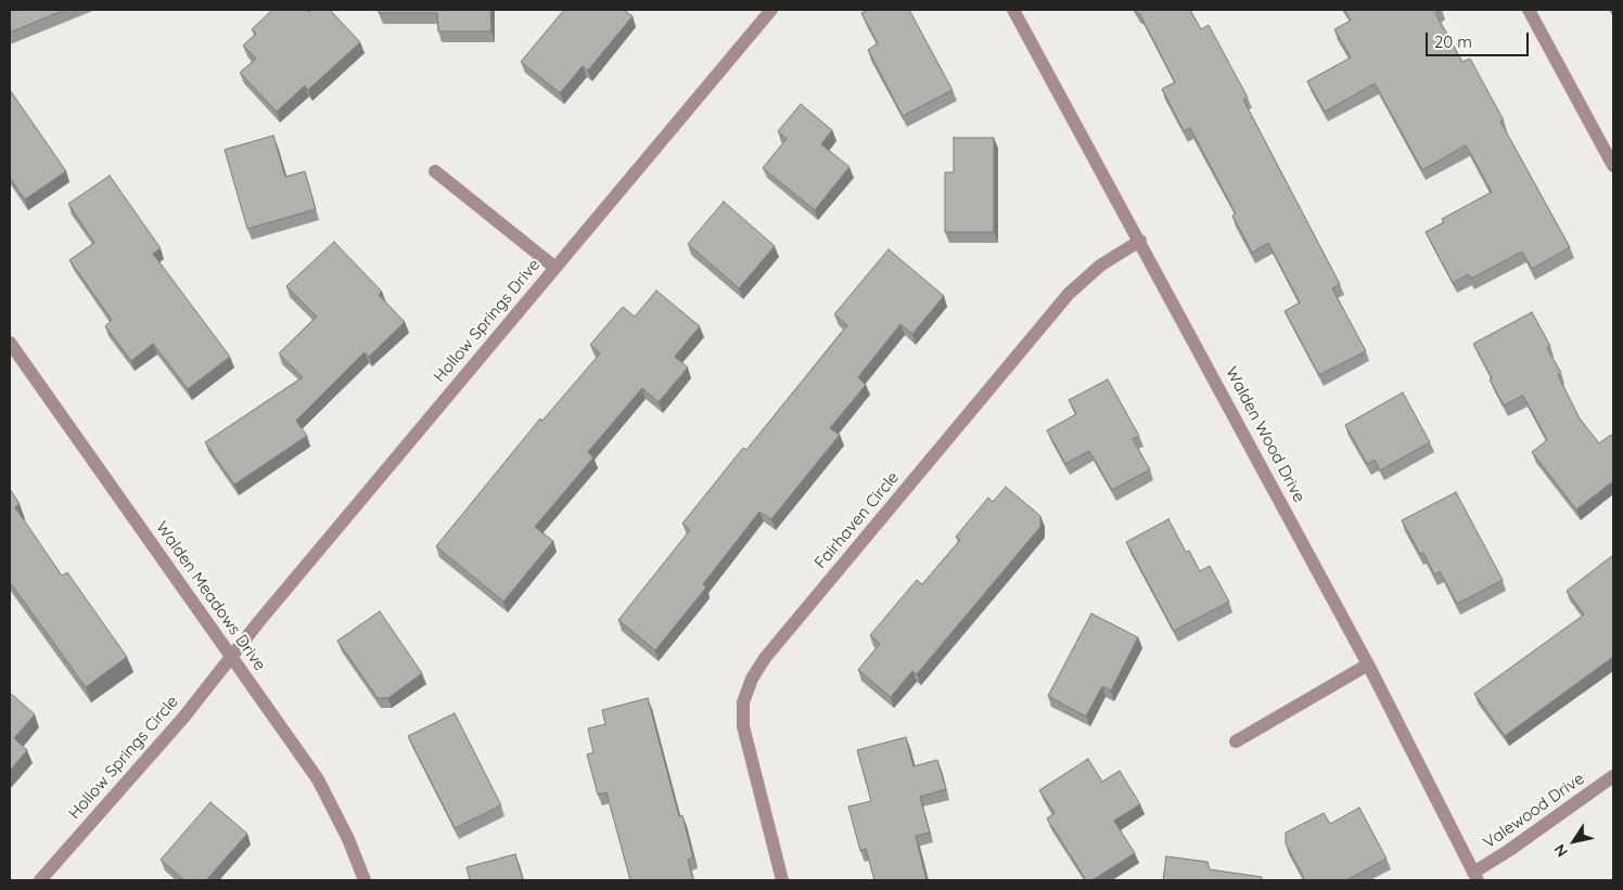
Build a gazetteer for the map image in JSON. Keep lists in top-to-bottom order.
{
  "streets": {
    "street": [
      "Hollow Springs Drive",
      "Walden Wood Drive",
      "Fairhaven Circle",
      "Walden Meadows Drive",
      "Hollow Springs Circle",
      "Valewood Drive"
    ]
  },
  "crossings": [
    ["Hollow Springs Drive", "Walden Meadows Drive"],
    ["Hollow Springs Drive", "Hollow Springs Circle"],
    ["Walden Wood Drive", "Fairhaven Circle"],
    ["Walden Wood Drive", "Valewood Drive"],
    ["Walden Meadows Drive", "Hollow Springs Circle"]
  ],
  "scale_bar": "20 m",
  "north": "bottom left"
}
